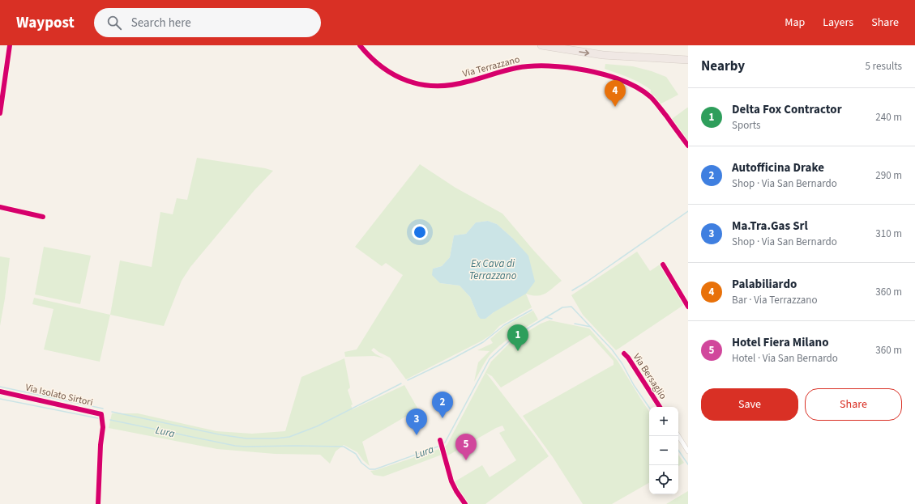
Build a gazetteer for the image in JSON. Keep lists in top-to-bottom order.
{
  "streets": {
    "street": ["Via Terrazzano", "Via Bersaglio", "Via Isolato Sirtori"]
  },
  "water": ["Ex Cava di Terrazzano", "Lura"],
  "page": {
    "header": "Waypost",
    "search": "Search here",
    "nav": ["Map", "Layers", "Share"],
    "heading": ["Nearby", "5 results"],
    "pins": [
      "4",
      "1",
      "2",
      "3",
      "5"
    ],
    "list": [
      {
        "mark": "1",
        "name": "Delta Fox Contractor",
        "note": "Sports",
        "value": "240 m"
      },
      {
        "mark": "2",
        "name": "Autofficina Drake",
        "note": "Shop · Via San Bernardo",
        "value": "290 m"
      },
      {
        "mark": "3",
        "name": "Ma.Tra.Gas Srl",
        "note": "Shop · Via San Bernardo",
        "value": "310 m"
      },
      {
        "mark": "4",
        "name": "Palabiliardo",
        "note": "Bar · Via Terrazzano",
        "value": "360 m"
      },
      {
        "mark": "5",
        "name": "Hotel Fiera Milano",
        "note": "Hotel · Via San Bernardo",
        "value": "360 m"
      }
    ],
    "buttons": ["Save", "Share"],
    "map_buttons": ["+", "−"]
  }
}
